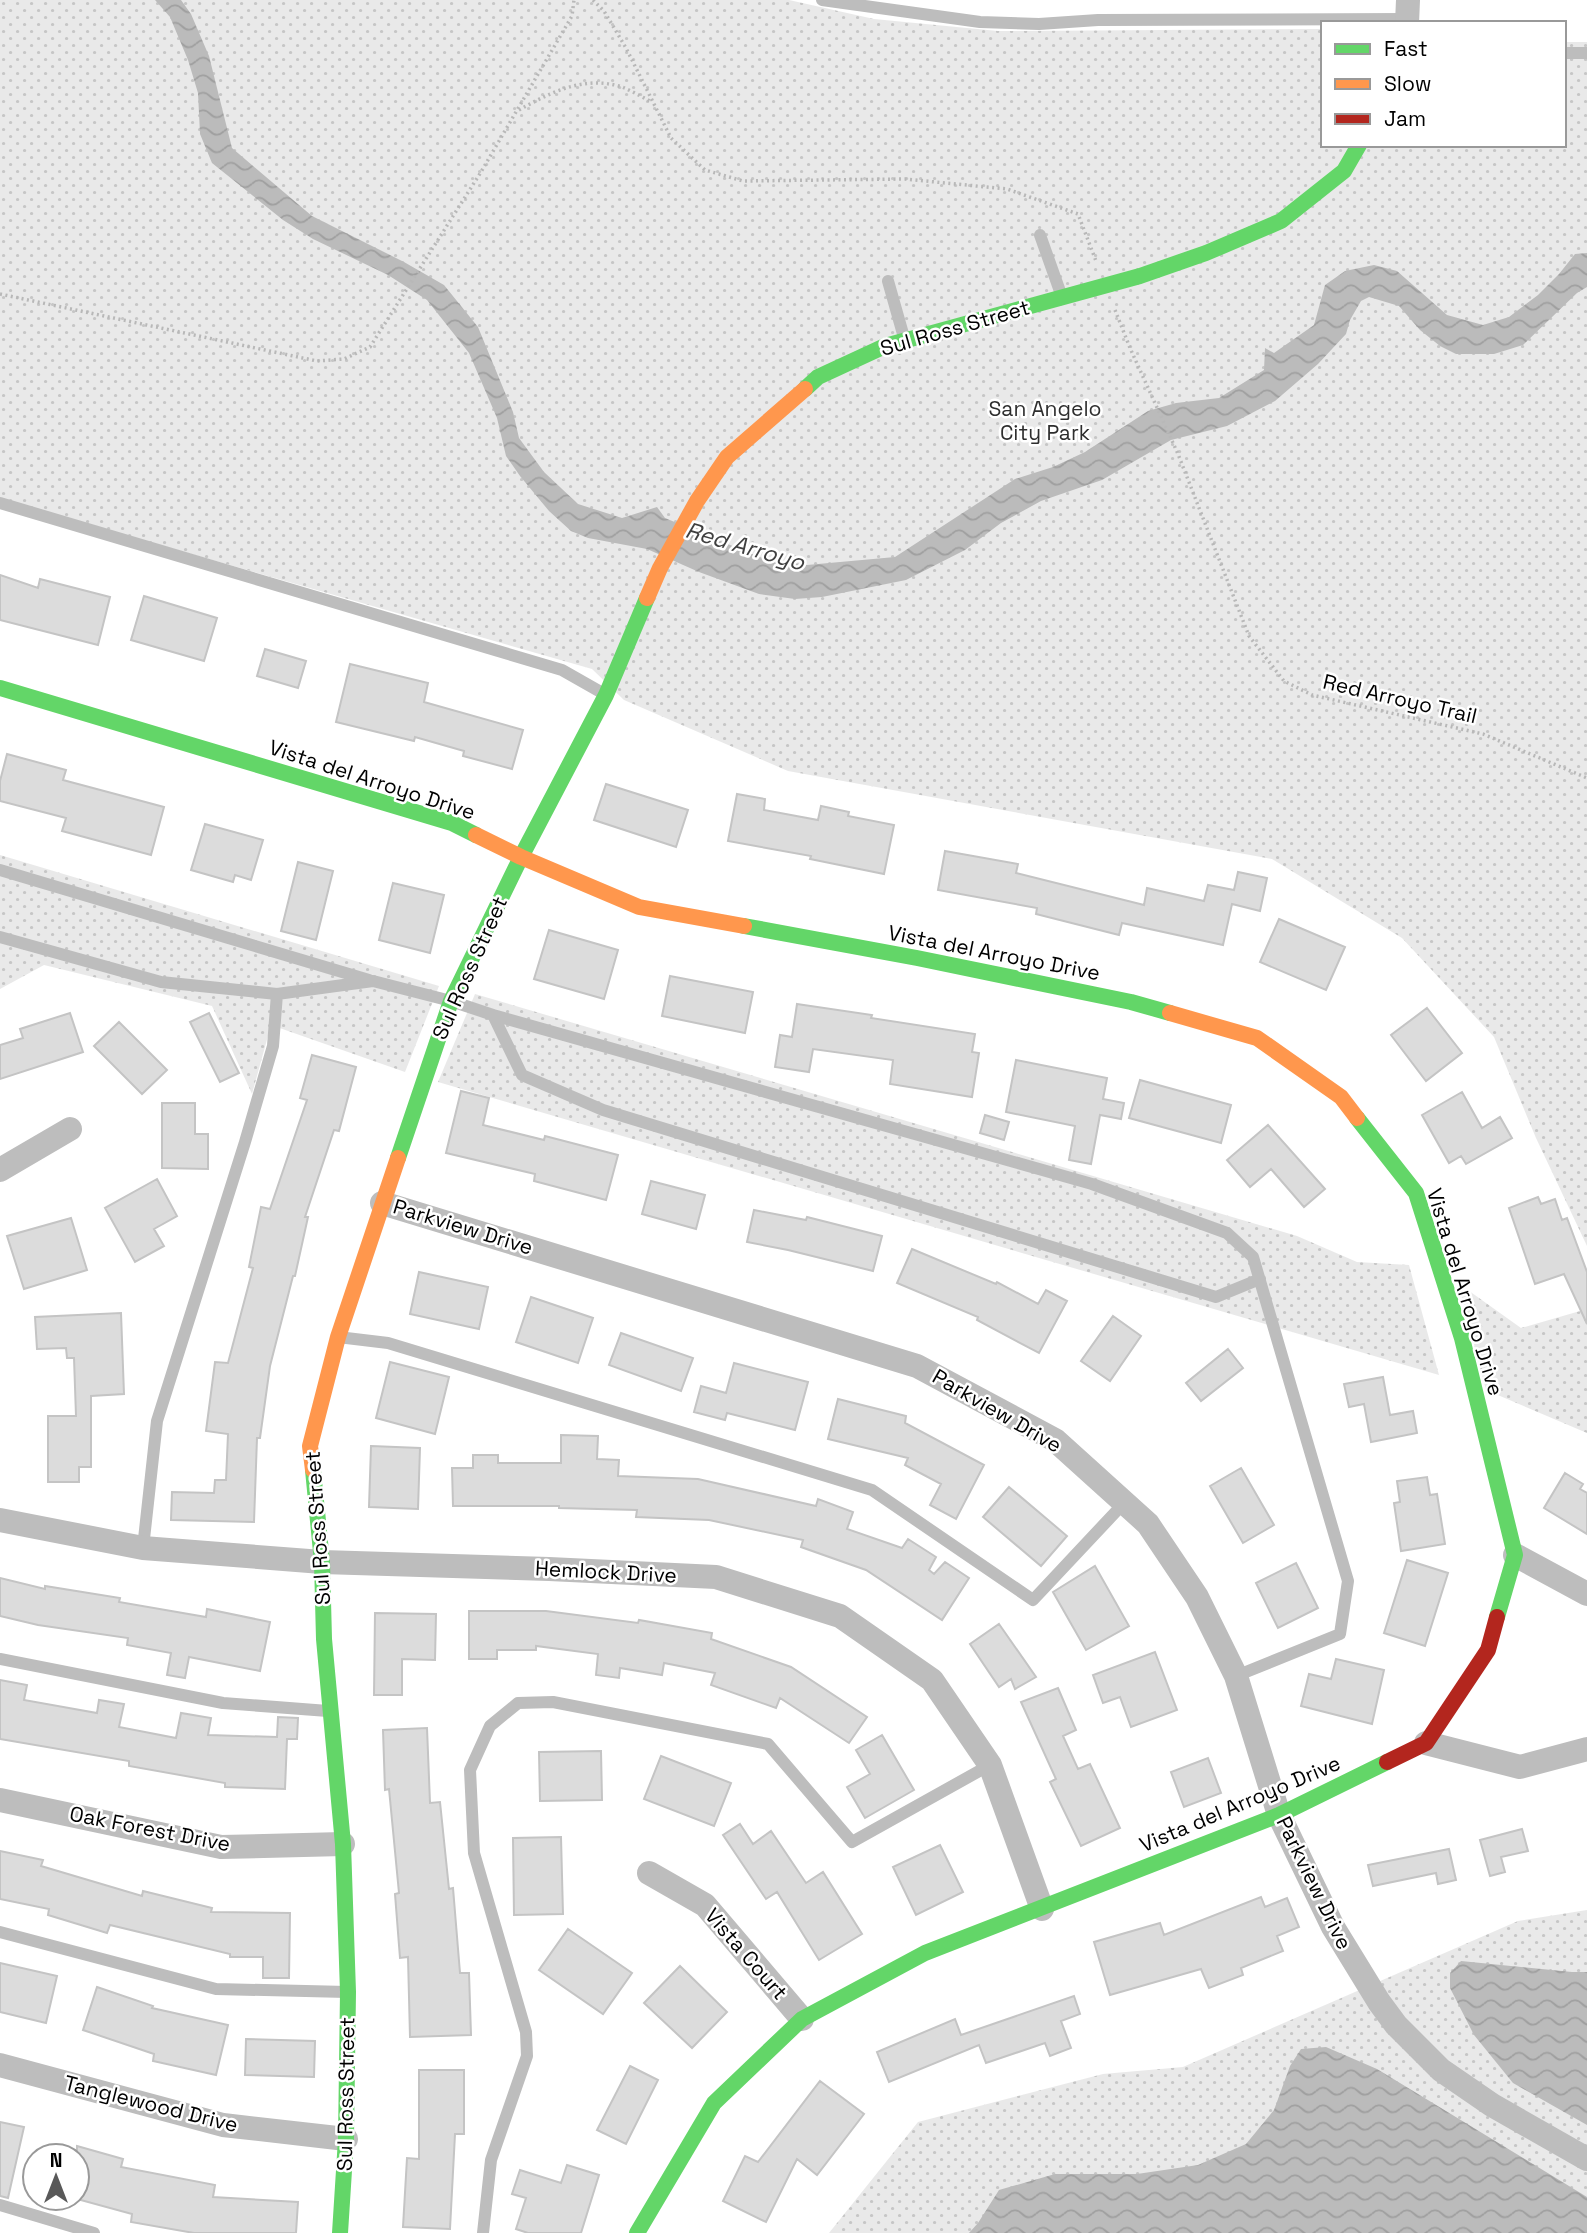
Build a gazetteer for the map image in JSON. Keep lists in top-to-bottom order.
{
  "streets": {
    "street": [
      "Sul Ross Street",
      "Vista del Arroyo Drive",
      "Parkview Drive",
      "Hemlock Drive",
      "Oak Forest Drive",
      "Vista Court",
      "Tanglewood Drive"
    ],
    "path": ["Red Arroyo Trail"]
  },
  "crossings": [
    ["Sul Ross Street", "Red Arroyo Trail"],
    ["Sul Ross Street", "Vista del Arroyo Drive"],
    ["Sul Ross Street", "Parkview Drive"],
    ["Sul Ross Street", "Hemlock Drive"],
    ["Sul Ross Street", "Oak Forest Drive"],
    ["Sul Ross Street", "Tanglewood Drive"],
    ["Vista del Arroyo Drive", "Parkview Drive"],
    ["Vista del Arroyo Drive", "Hemlock Drive"],
    ["Vista del Arroyo Drive", "Vista Court"]
  ],
  "water": ["Red Arroyo"],
  "parks": ["San Angelo City Park"],
  "legend": ["Fast", "Slow", "Jam"],
  "north": "top"
}
